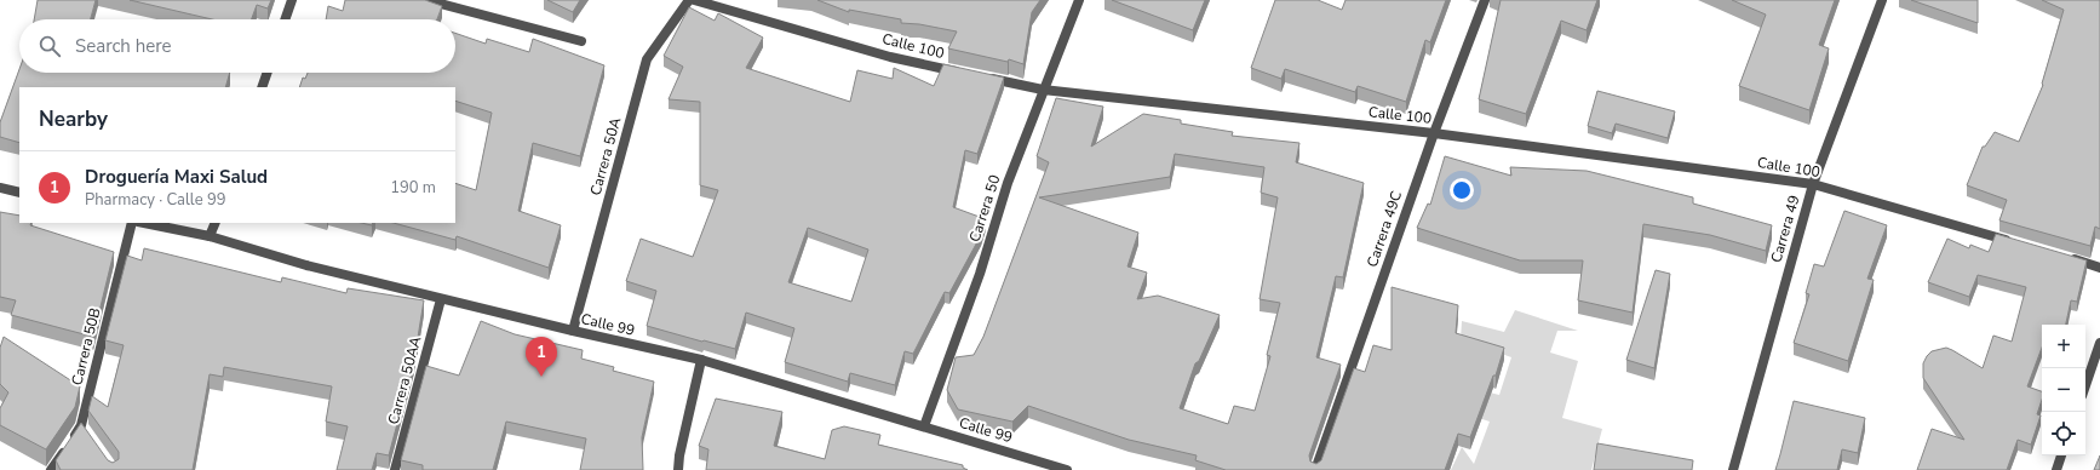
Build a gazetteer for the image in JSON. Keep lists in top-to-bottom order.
{
  "streets": {
    "street": [
      "Calle 100",
      "Carrera 50A",
      "Carrera 50",
      "Carrera 49C",
      "Carrera 49",
      "Calle 99",
      "Carrera 50B",
      "Carrera 50AA"
    ]
  },
  "crossings": [
    ["Calle 100", "Carrera 50"],
    ["Calle 100", "Carrera 49C"],
    ["Calle 100", "Carrera 49"],
    ["Carrera 50A", "Calle 99"],
    ["Carrera 50", "Calle 99"],
    ["Calle 99", "Carrera 50AA"]
  ],
  "page": {
    "search": "Search here",
    "heading": "Nearby",
    "list": [
      {
        "mark": "1",
        "name": "Droguería Maxi Salud",
        "note": "Pharmacy · Calle 99",
        "value": "190 m"
      }
    ],
    "map_buttons": ["+", "−"],
    "pins": "1"
  }
}
